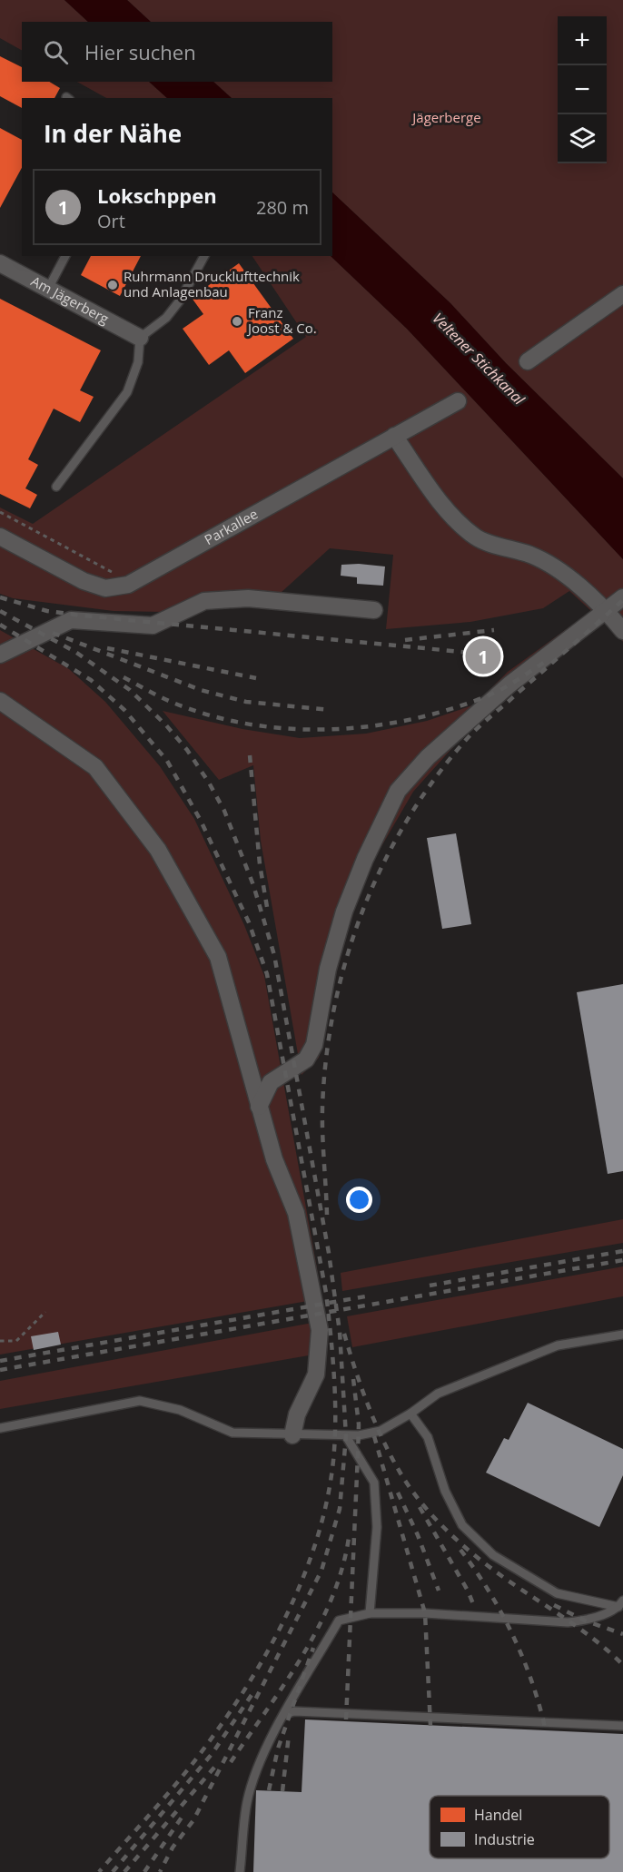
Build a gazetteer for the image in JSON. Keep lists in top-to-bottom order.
{
  "streets": {
    "street": ["Am Jägerberg", "Parkallee"]
  },
  "water": ["Veltener Stichkanal"],
  "parks": ["Jägerberge"],
  "places": ["Ruhrmann Drucklufttechnik und Anlagenbau", "Franz Joost & Co."],
  "legend": ["Handel", "Industrie"],
  "page": {
    "map_buttons": ["+", "−"],
    "search": "Hier suchen",
    "heading": "In der Nähe",
    "list": [
      {
        "mark": "1",
        "name": "Lokschppen",
        "note": "Ort",
        "value": "280 m"
      }
    ],
    "pins": "1"
  }
}
